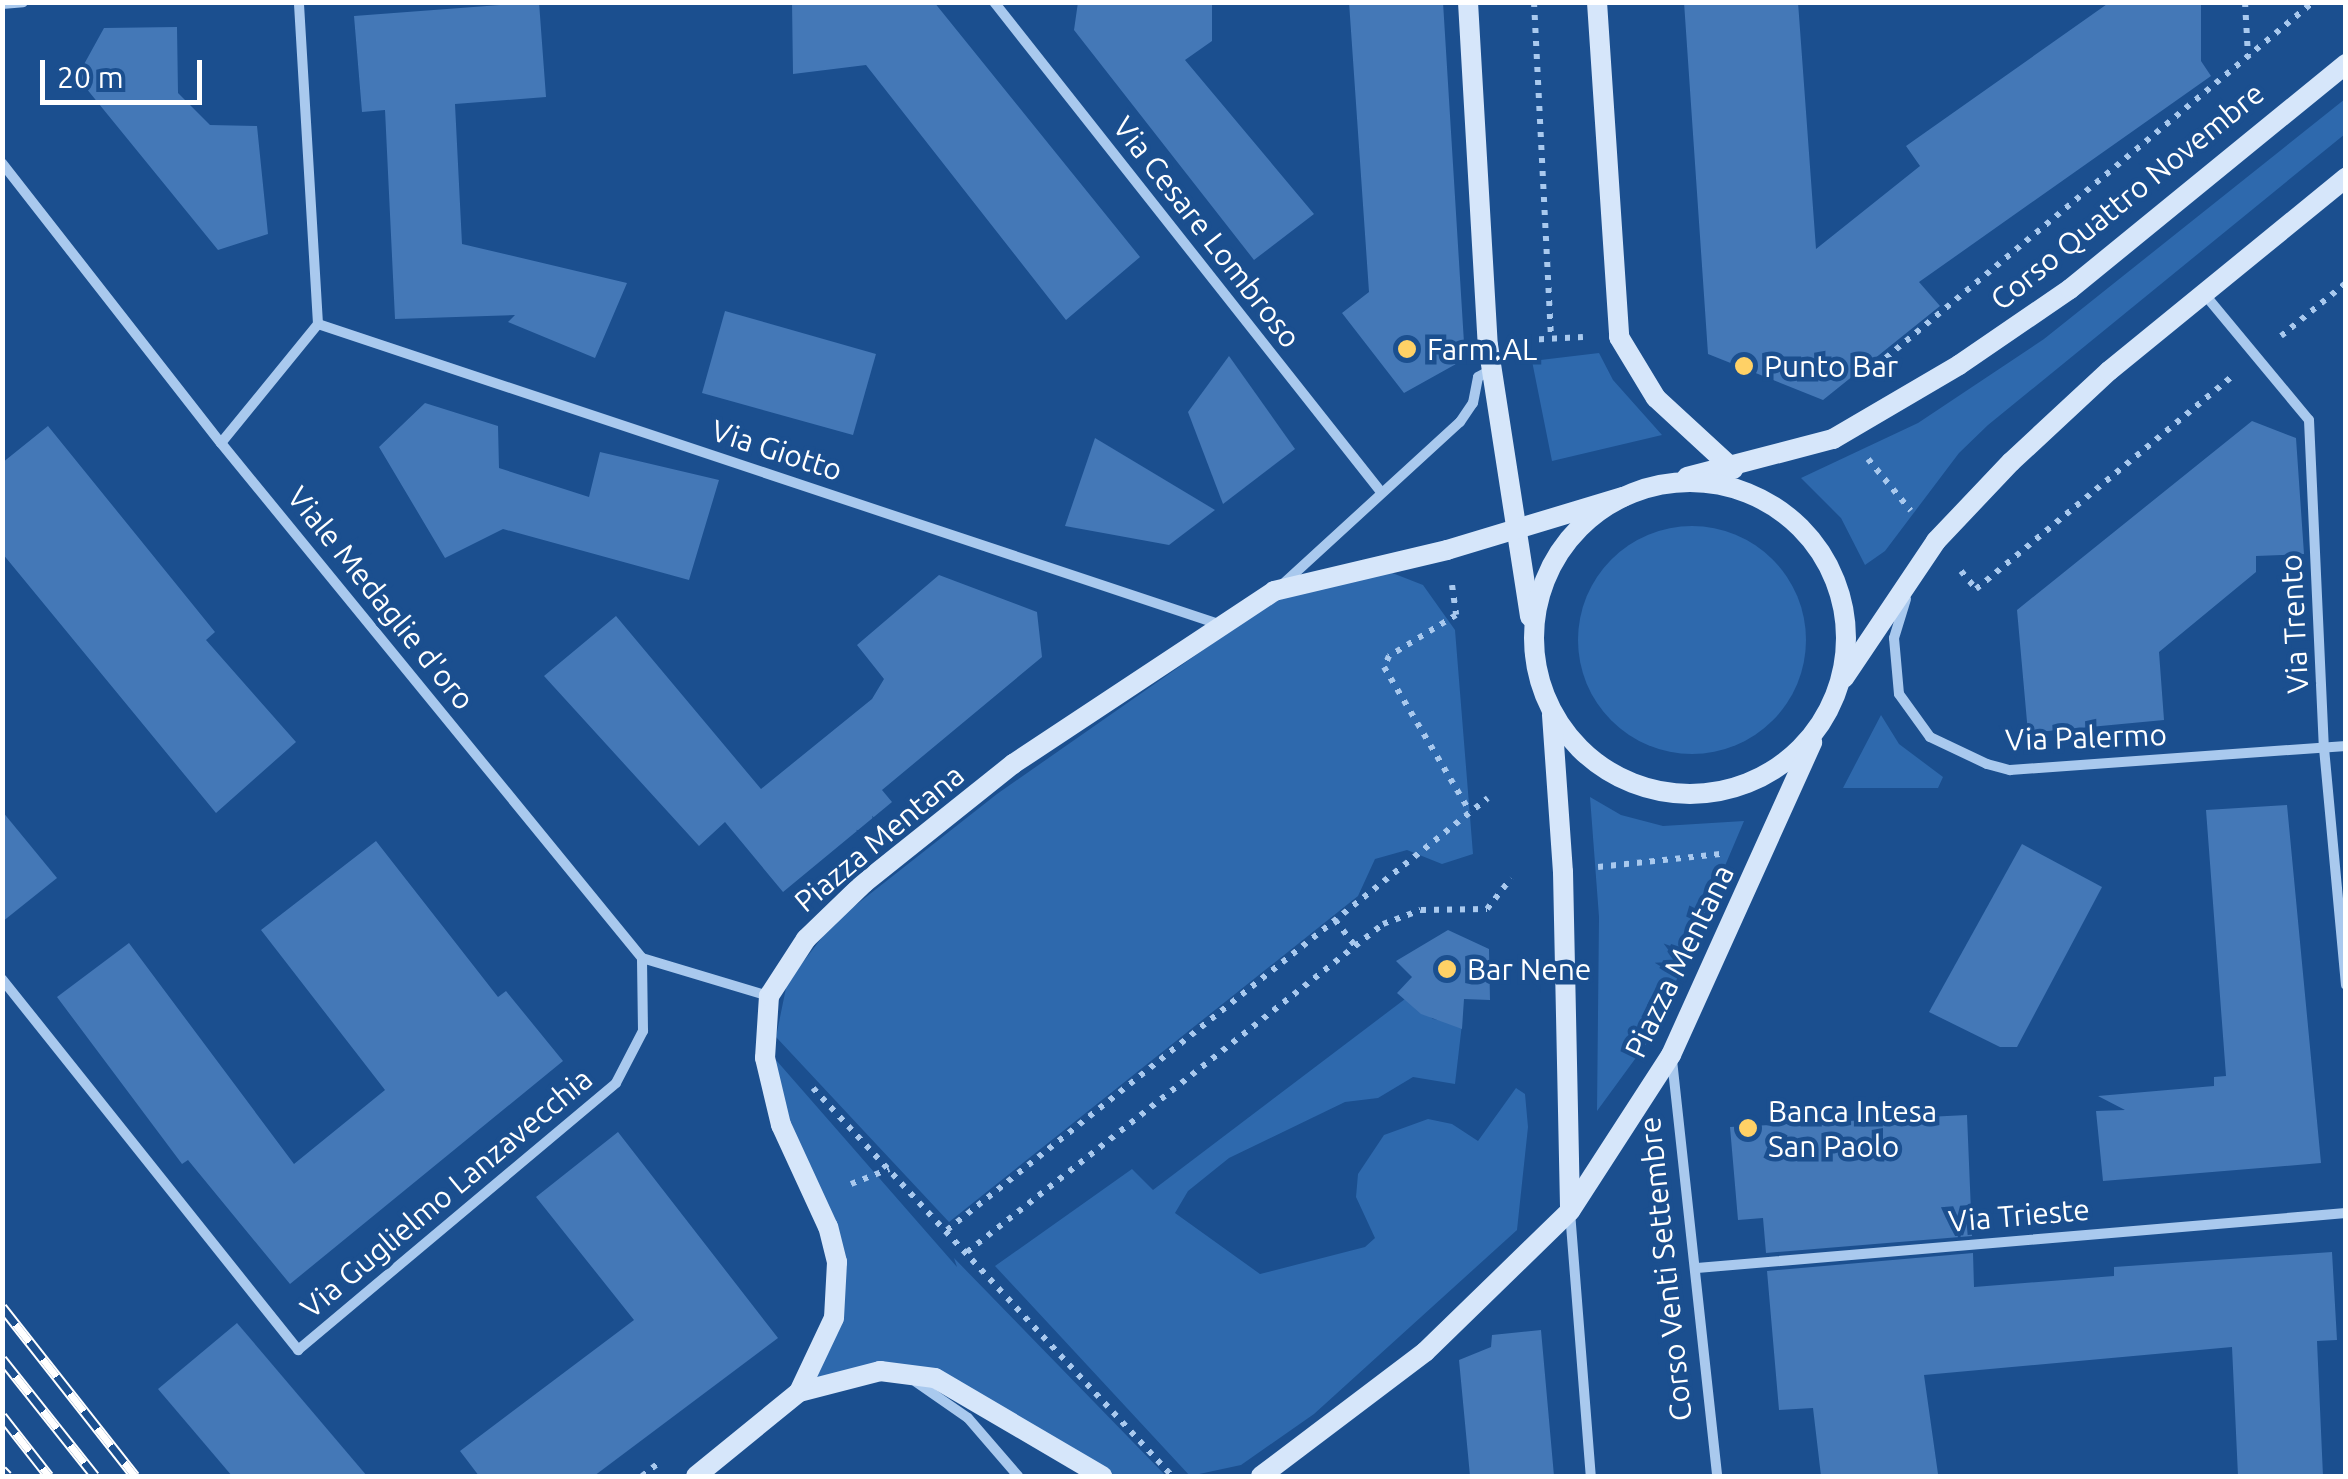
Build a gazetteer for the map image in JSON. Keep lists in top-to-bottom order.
{
  "streets": {
    "street": [
      "Corso Quattro Novembre",
      "Via Cesare Lombroso",
      "Via Giotto",
      "Viale Medaglie d'oro",
      "Via Trento",
      "Via Palermo",
      "Piazza Mentana",
      "Via Guglielmo Lanzavecchia",
      "Via Trieste",
      "Corso Venti Settembre"
    ]
  },
  "crossings": [
    ["Corso Quattro Novembre", "Piazza Mentana"],
    ["Via Cesare Lombroso", "Piazza Mentana"],
    ["Via Giotto", "Piazza Mentana"],
    ["Viale Medaglie d'oro", "Via Guglielmo Lanzavecchia"],
    ["Via Trento", "Via Palermo"],
    ["Piazza Mentana", "Corso Venti Settembre"],
    ["Via Trieste", "Corso Venti Settembre"]
  ],
  "places": [
    "Farm.AL",
    "Punto Bar",
    "Bar Nene",
    "Banca Intesa San Paolo"
  ],
  "scale_bar": "20 m"
}
